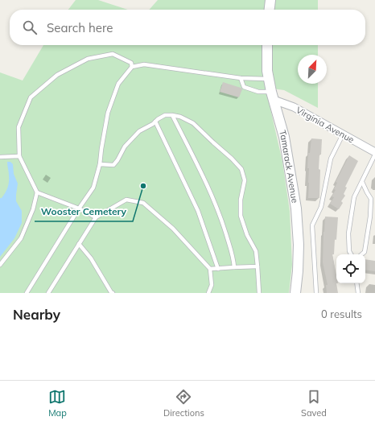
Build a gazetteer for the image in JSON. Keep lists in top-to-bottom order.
{
  "streets": {
    "street": ["Virginia Avenue", "Tamarack Avenue"]
  },
  "crossings": [
    ["Virginia Avenue", "Tamarack Avenue"]
  ],
  "places": ["Wooster Cemetery"],
  "north": "top right",
  "page": {
    "search": "Search here",
    "heading": ["Nearby", "0 results"],
    "nav": ["Map", "Directions", "Saved"]
  }
}
